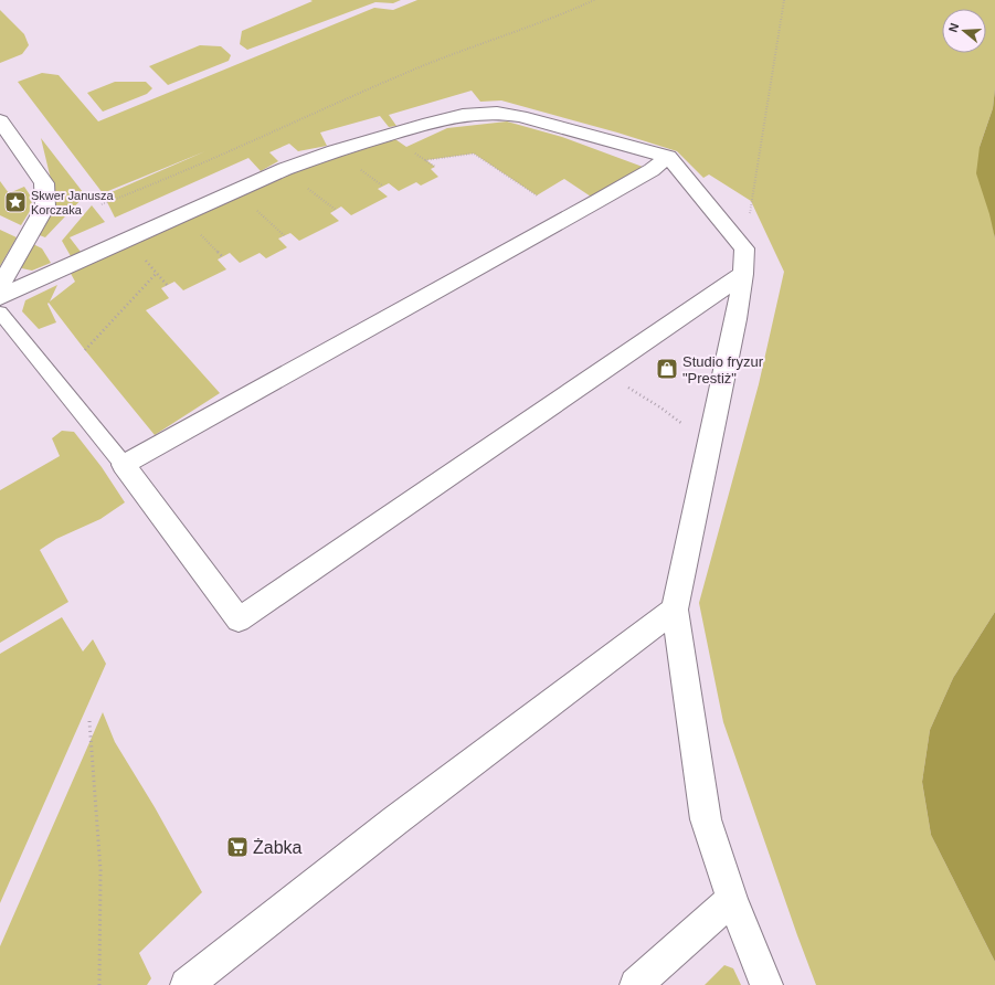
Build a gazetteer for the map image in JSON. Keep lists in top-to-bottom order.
{
  "places": {
    "place": ["Skwer Janusza Korczaka"],
    "shop": ["Studio fryzur \"Prestiż\""],
    "supermarket": ["Żabka"]
  },
  "north": "left"
}
